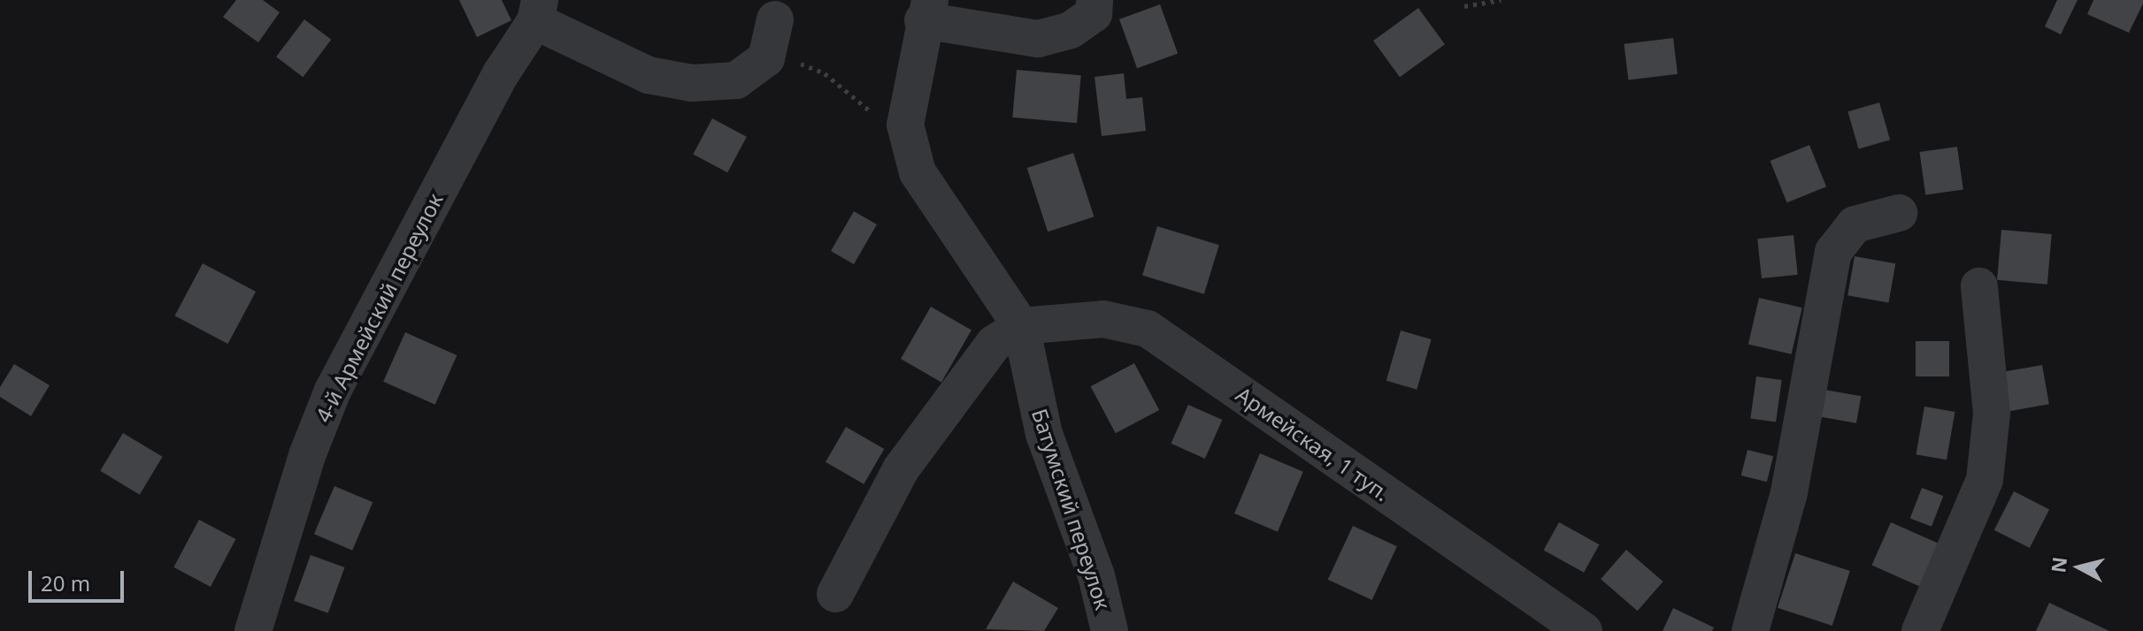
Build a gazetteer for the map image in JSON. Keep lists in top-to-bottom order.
{
  "streets": {
    "street": ["4-й Армейский переулок", "Армейская, 1 туп.", "Батумский переулок"]
  },
  "crossings": [
    ["Армейская, 1 туп.", "Батумский переулок"]
  ],
  "scale_bar": "20 m",
  "north": "left"
}
